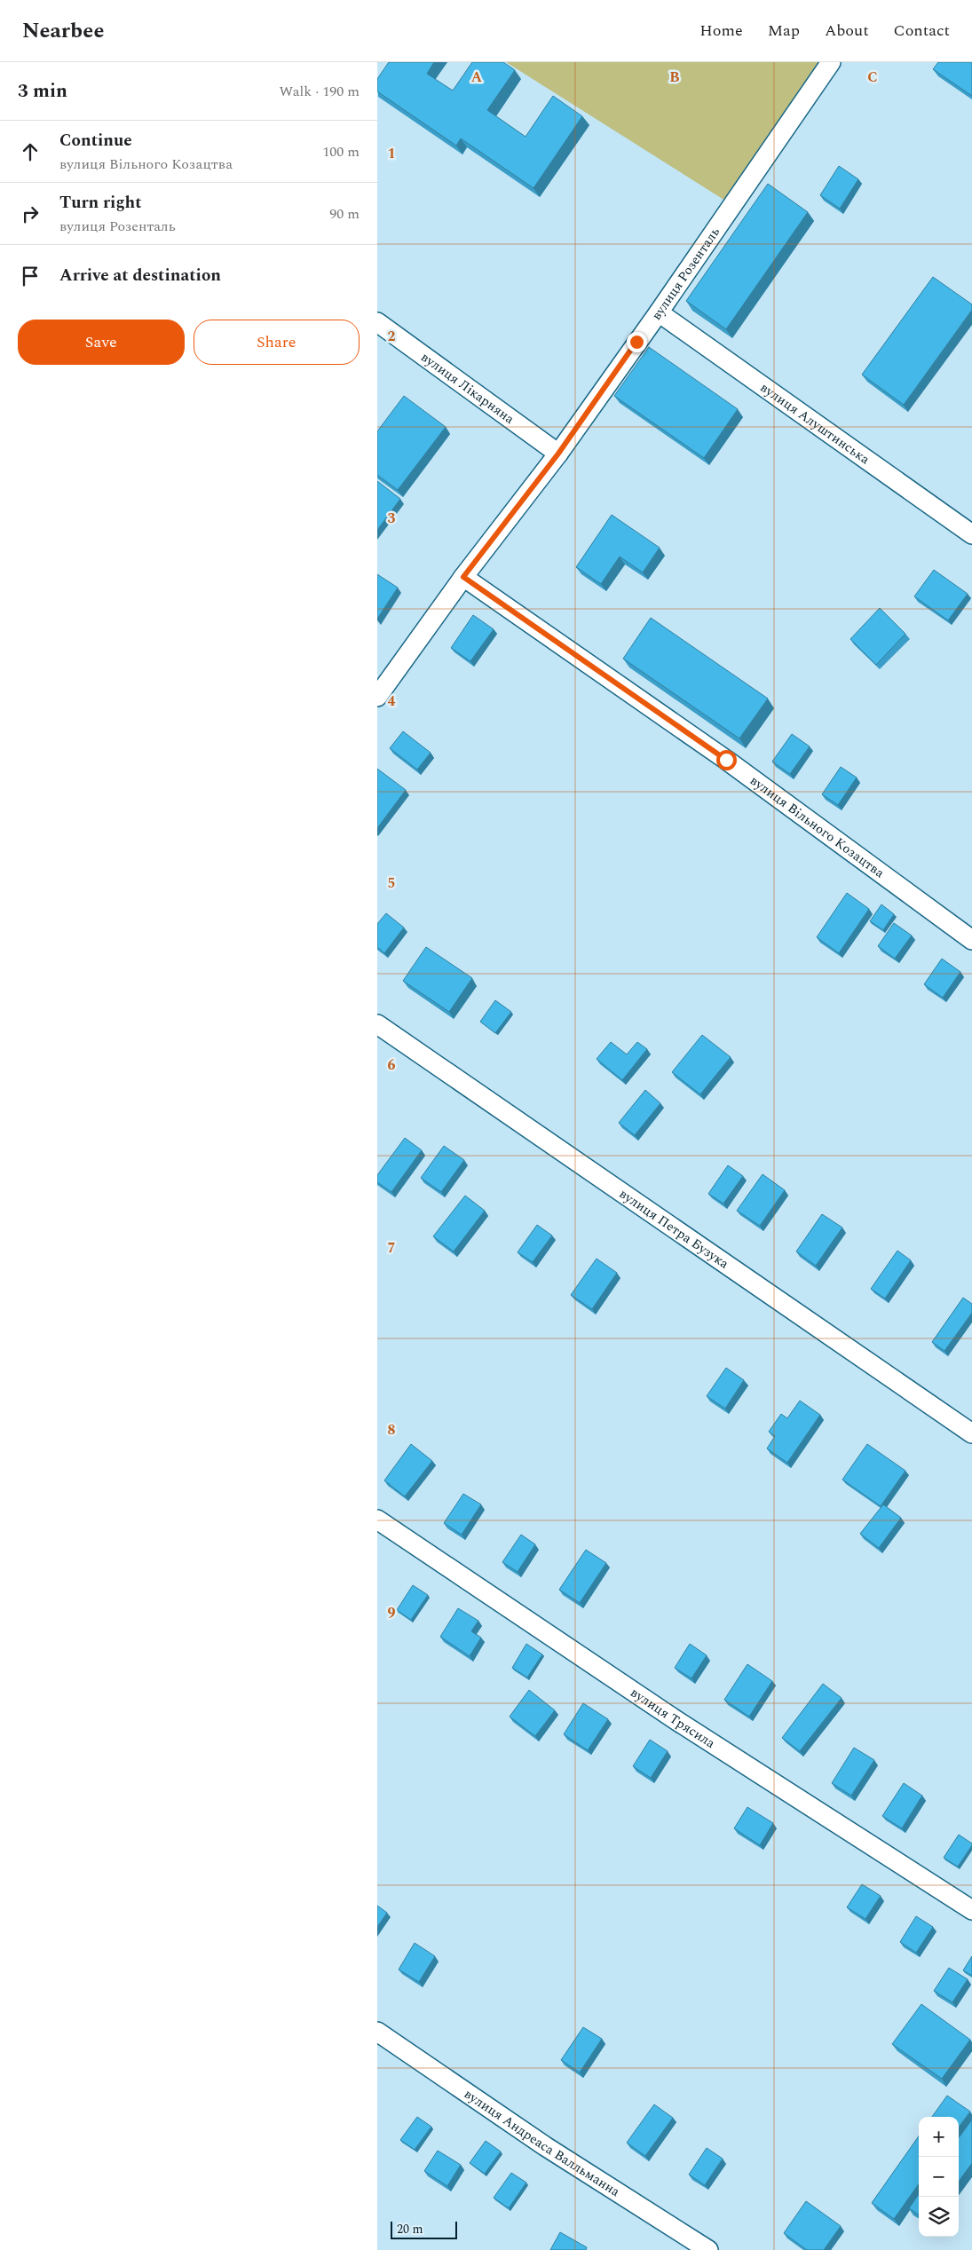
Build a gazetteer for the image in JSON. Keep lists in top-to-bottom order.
{
  "streets": {
    "street": [
      "вулиця Розенталь",
      "вулиця Лікарняна",
      "вулиця Алуштинська",
      "вулиця Вільного Козацтва",
      "вулиця Петра Бузука",
      "вулиця Трясила",
      "вулиця Андреаса Валльманна"
    ]
  },
  "crossings": [
    ["вулиця Розенталь", "вулиця Лікарняна"],
    ["вулиця Розенталь", "вулиця Алуштинська"],
    ["вулиця Розенталь", "вулиця Вільного Козацтва"]
  ],
  "scale_bar": "20 m",
  "page": {
    "header": "Nearbee",
    "nav": [
      "Home",
      "Map",
      "About",
      "Contact"
    ],
    "heading": ["3 min", "Walk · 190 m"],
    "list": [
      ["Continue", "вулиця Вільного Козацтва", "100 m"],
      ["Turn right", "вулиця Розенталь", "90 m"],
      "Arrive at destination"
    ],
    "buttons": ["Save", "Share"],
    "map_buttons": ["+", "−"],
    "scale": "20 m"
  },
  "grid": {
    "columns": ["A", "B", "C"],
    "rows": [
      "1",
      "2",
      "3",
      "4",
      "5",
      "6",
      "7",
      "8",
      "9"
    ]
  }
}
